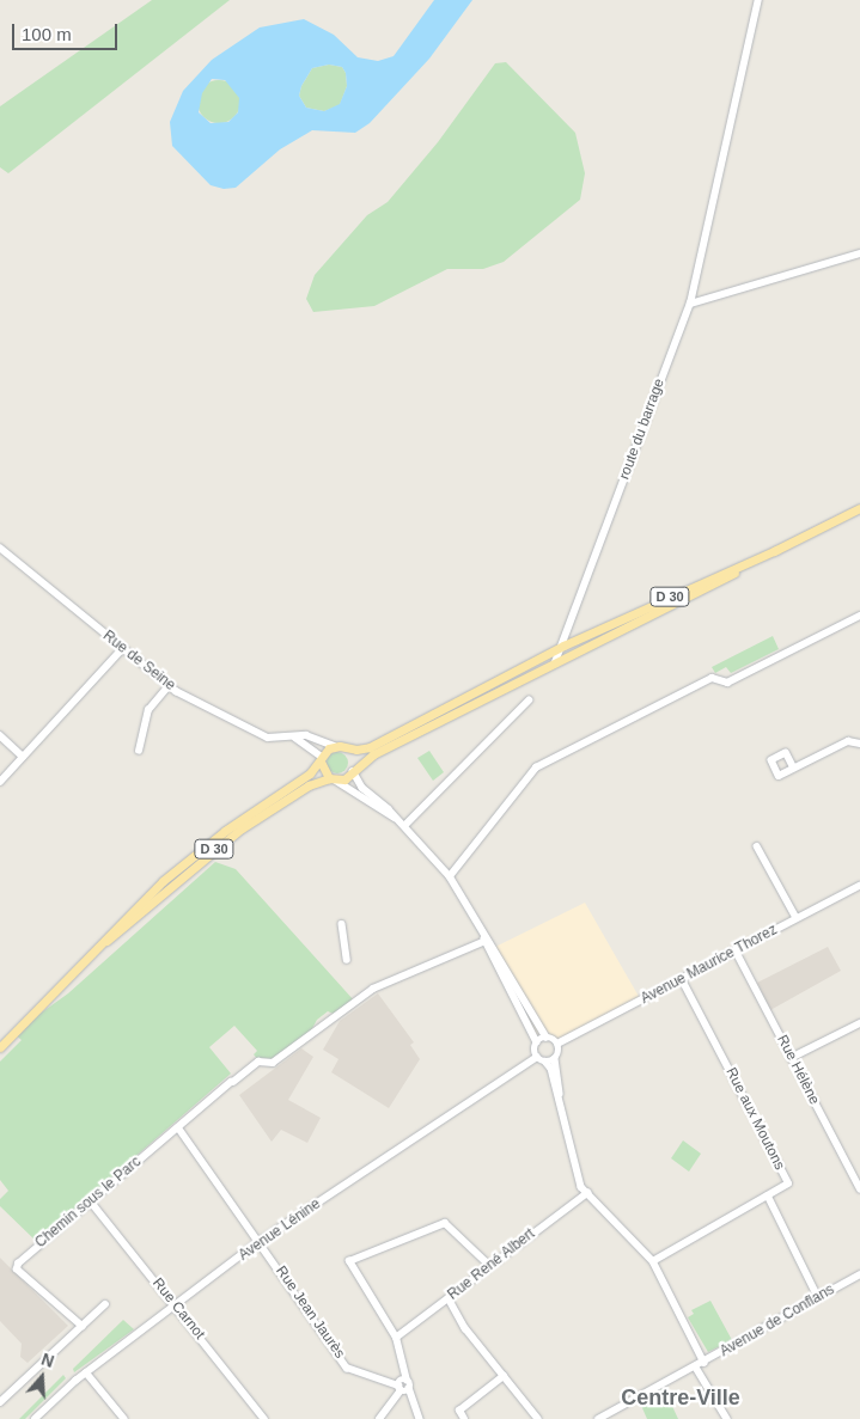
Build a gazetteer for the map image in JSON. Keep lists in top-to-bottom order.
{
  "streets": {
    "main road": ["D 30"],
    "street": [
      "route du barrage",
      "Rue de Seine",
      "Avenue Maurice Thorez",
      "Rue Hélène",
      "Rue aux Moutons",
      "Chemin sous le Parc",
      "Avenue Lénine",
      "Rue René Albert",
      "Rue Carnot",
      "Rue Jean Jaurès",
      "Avenue de Conflans"
    ]
  },
  "crossings": [
    ["route du barrage", "D 30"],
    ["D 30", "Rue de Seine"],
    ["Avenue Maurice Thorez", "Rue Hélène"],
    ["Avenue Maurice Thorez", "Rue aux Moutons"],
    ["Avenue Maurice Thorez", "Avenue Lénine"],
    ["Chemin sous le Parc", "Rue Carnot"],
    ["Chemin sous le Parc", "Rue Jean Jaurès"],
    ["Avenue Lénine", "Rue Carnot"],
    ["Avenue Lénine", "Rue Jean Jaurès"]
  ],
  "districts": ["Centre-Ville"],
  "scale_bar": "100 m",
  "north": "top"
}
